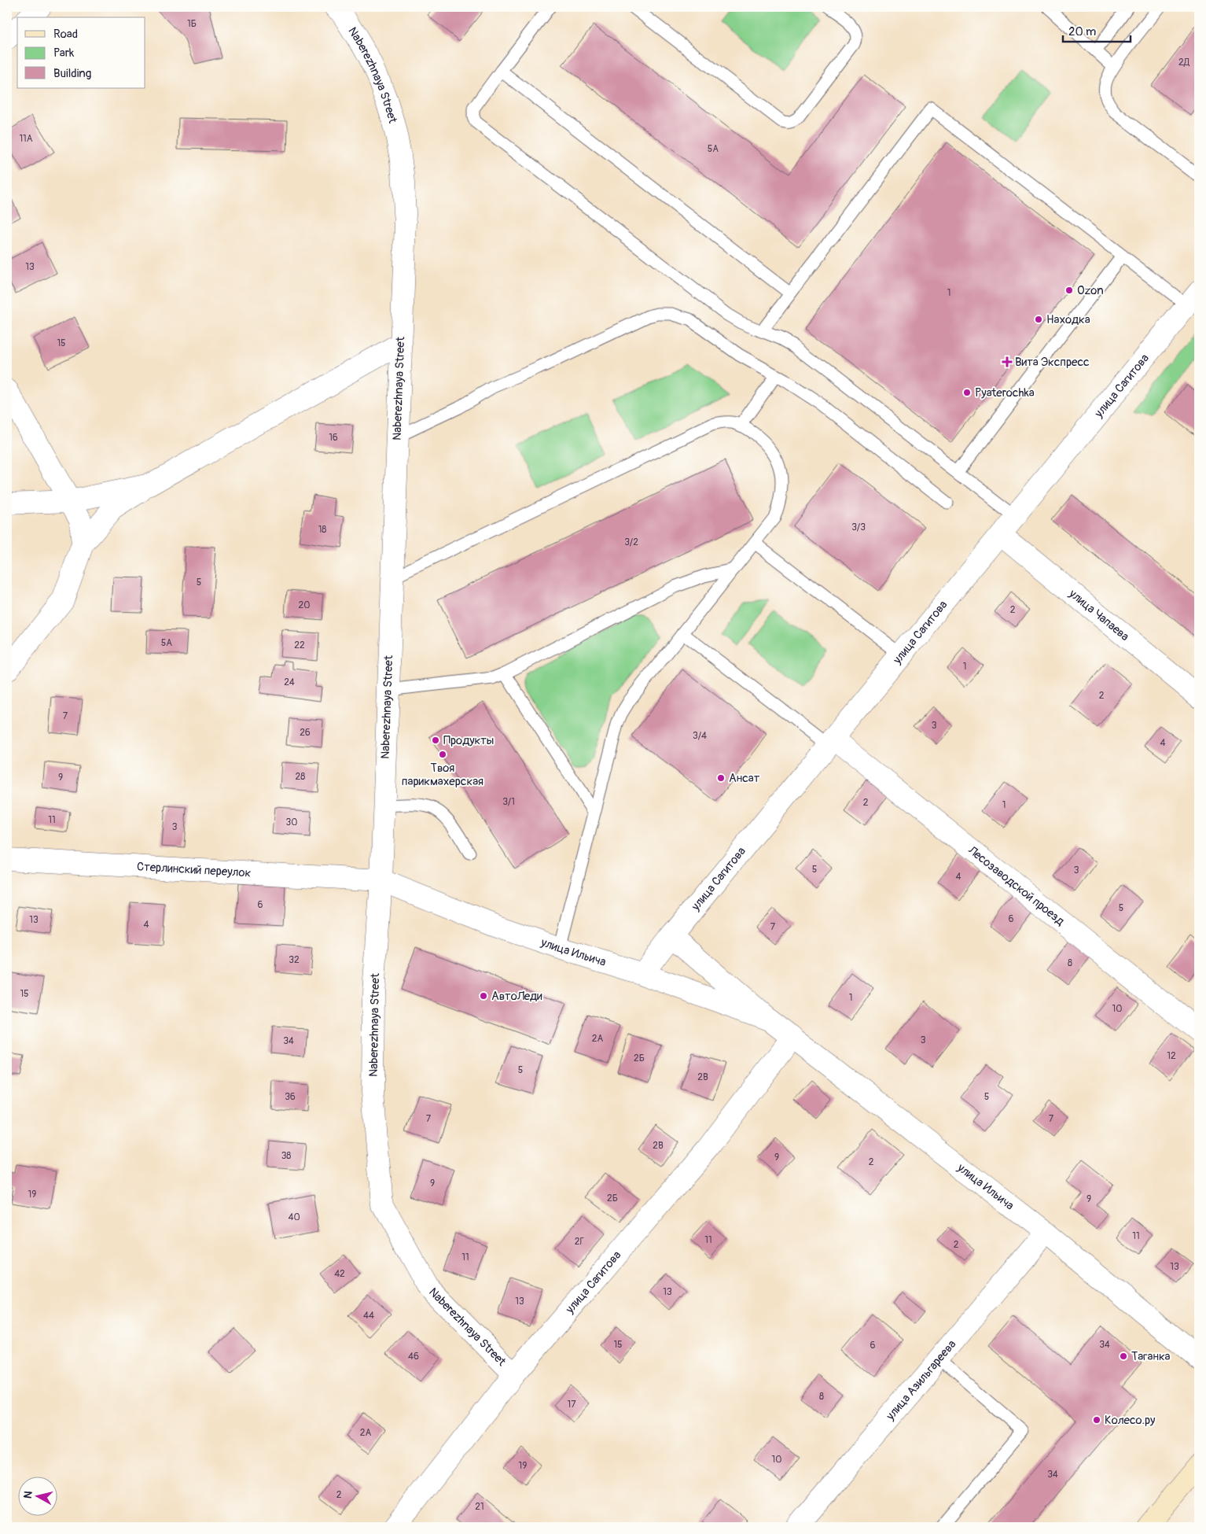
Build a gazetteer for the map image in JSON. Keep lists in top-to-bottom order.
{
  "streets": {
    "street": [
      "Naberezhnaya Street",
      "улица Сагитова",
      "улица Чапаева",
      "Стерлинский переулок",
      "Лесозаводской проезд",
      "улица Ильича",
      "улица Азильгареева"
    ]
  },
  "crossings": [
    ["Naberezhnaya Street", "улица Сагитова"],
    ["Naberezhnaya Street", "Стерлинский переулок"],
    ["Naberezhnaya Street", "улица Ильича"],
    ["улица Сагитова", "улица Чапаева"],
    ["улица Сагитова", "Лесозаводской проезд"],
    ["улица Сагитова", "улица Ильича"],
    ["Стерлинский переулок", "улица Ильича"],
    ["улица Ильича", "улица Азильгареева"]
  ],
  "places": {
    "other": [
      "Ozon",
      "Находка",
      "Pyaterochka",
      "Продукты",
      "Твоя парикмахерская",
      "Ансат",
      "АвтоЛеди",
      "Таганка",
      "Колесо.ру"
    ],
    "health": ["Вита Экспресс"]
  },
  "house_numbers": [
    "1Б",
    "2Д",
    "11А",
    "5А",
    "13",
    "1",
    "15",
    "16",
    "3/3",
    "18",
    "3/2",
    "5",
    "20",
    "2",
    "5А",
    "22",
    "1",
    "24",
    "2",
    "7",
    "3",
    "26",
    "3/4",
    "4",
    "28",
    "9",
    "3/1",
    "2",
    "1",
    "11",
    "30",
    "3",
    "5",
    "3",
    "4",
    "6",
    "5",
    "6",
    "13",
    "4",
    "7",
    "32",
    "8",
    "15",
    "1",
    "10",
    "2А",
    "3",
    "34",
    "12",
    "2Б",
    "5",
    "2В",
    "36",
    "5",
    "7",
    "7",
    "2В",
    "38",
    "9",
    "2",
    "9",
    "19",
    "2Б",
    "9",
    "40",
    "11",
    "11",
    "2Г",
    "2",
    "11",
    "13",
    "42",
    "13",
    "13",
    "44",
    "15",
    "34",
    "6",
    "46",
    "8",
    "17",
    "2А",
    "10",
    "19",
    "34",
    "2",
    "21"
  ],
  "legend": ["Road", "Park", "Building"],
  "scale_bar": "20 m",
  "north": "left"
}
